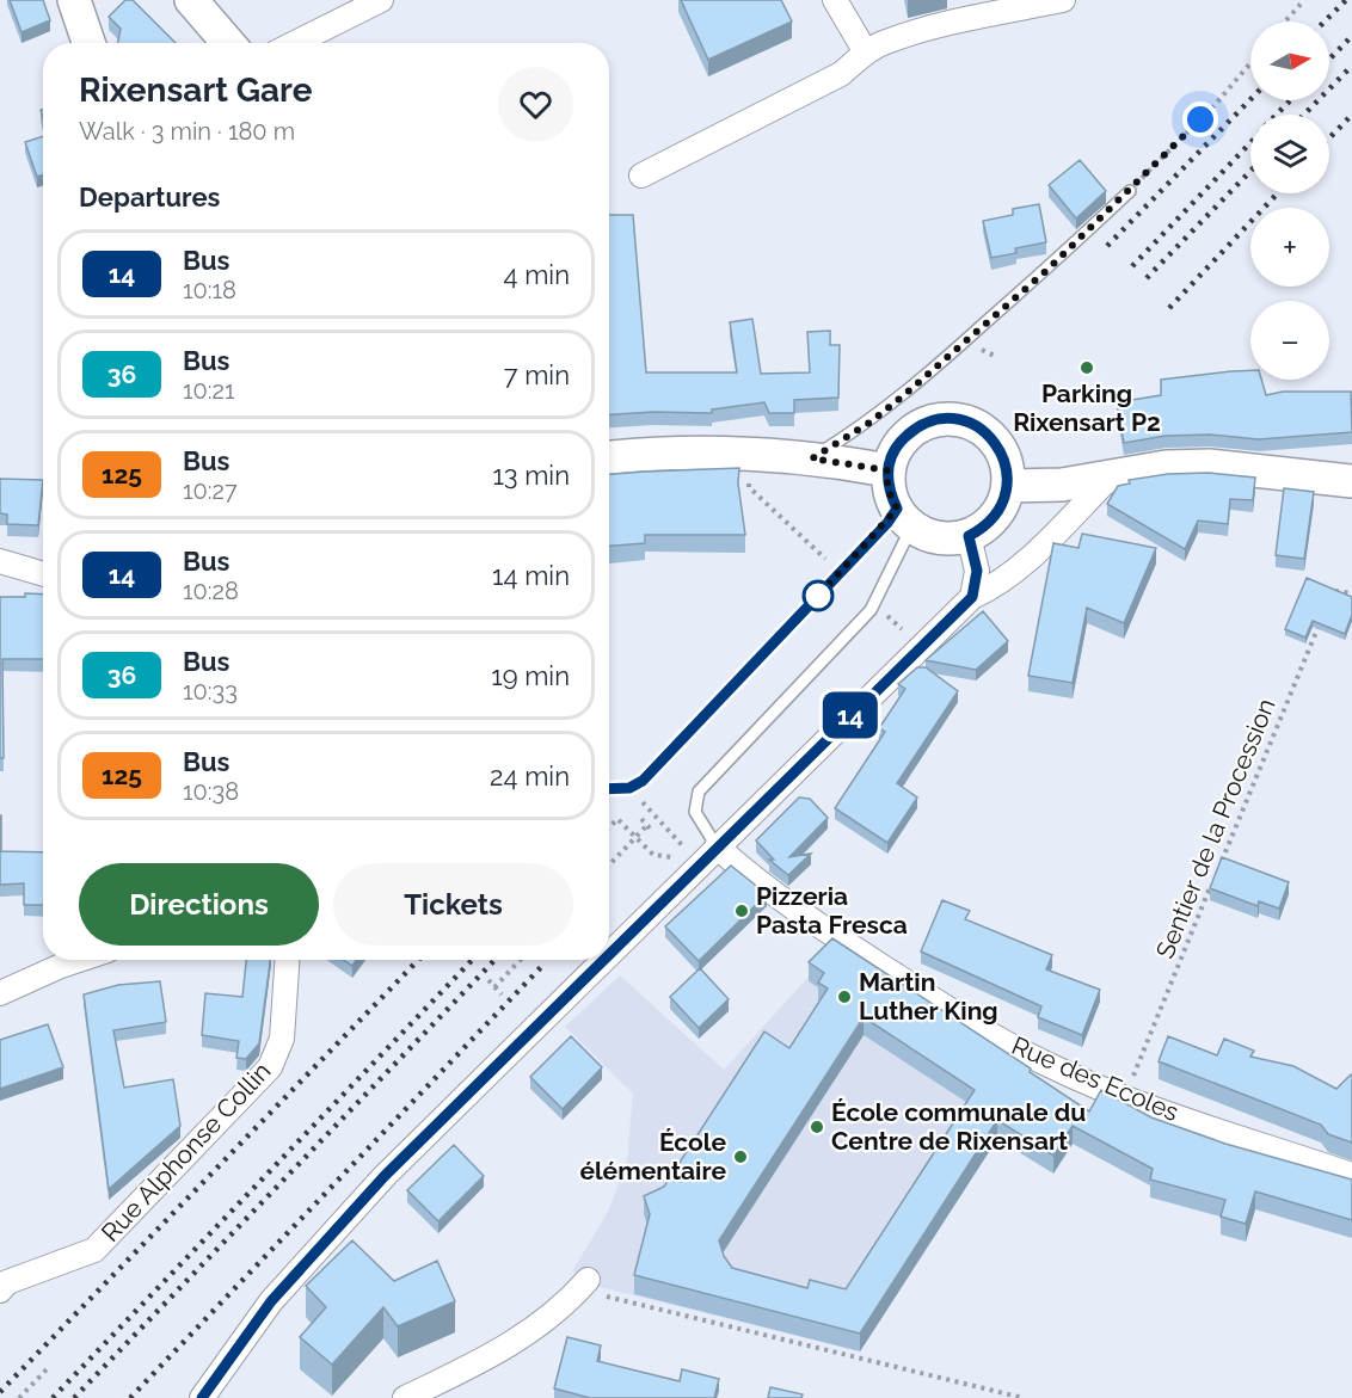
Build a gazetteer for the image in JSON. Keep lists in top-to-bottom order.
{
  "streets": {
    "street": ["Rue des Ecoles", "Rue Alphonse Collin"],
    "path": ["Sentier de la Procession"]
  },
  "crossings": [
    ["Sentier de la Procession", "Rue des Ecoles"]
  ],
  "places": [
    "Parking Rixensart P2",
    "Pizzeria Pasta Fresca",
    "Martin Luther King",
    "École communale du Centre de Rixensart",
    "École élémentaire"
  ],
  "lines": ["bus line 14"],
  "north": "right",
  "page": {
    "on_map": "14",
    "map_buttons": ["+", "−"],
    "heading": [
      ["Rixensart Gare", "Walk · 3 min · 180 m"],
      "Departures"
    ],
    "list": [
      {
        "mark": "14",
        "name": "Bus",
        "note": "10:18",
        "value": "4 min"
      },
      {
        "mark": "36",
        "name": "Bus",
        "note": "10:21",
        "value": "7 min"
      },
      {
        "mark": "125",
        "name": "Bus",
        "note": "10:27",
        "value": "13 min"
      },
      {
        "mark": "14",
        "name": "Bus",
        "note": "10:28",
        "value": "14 min"
      },
      {
        "mark": "36",
        "name": "Bus",
        "note": "10:33",
        "value": "19 min"
      },
      {
        "mark": "125",
        "name": "Bus",
        "note": "10:38",
        "value": "24 min"
      }
    ],
    "buttons": ["Directions", "Tickets"]
  }
}
